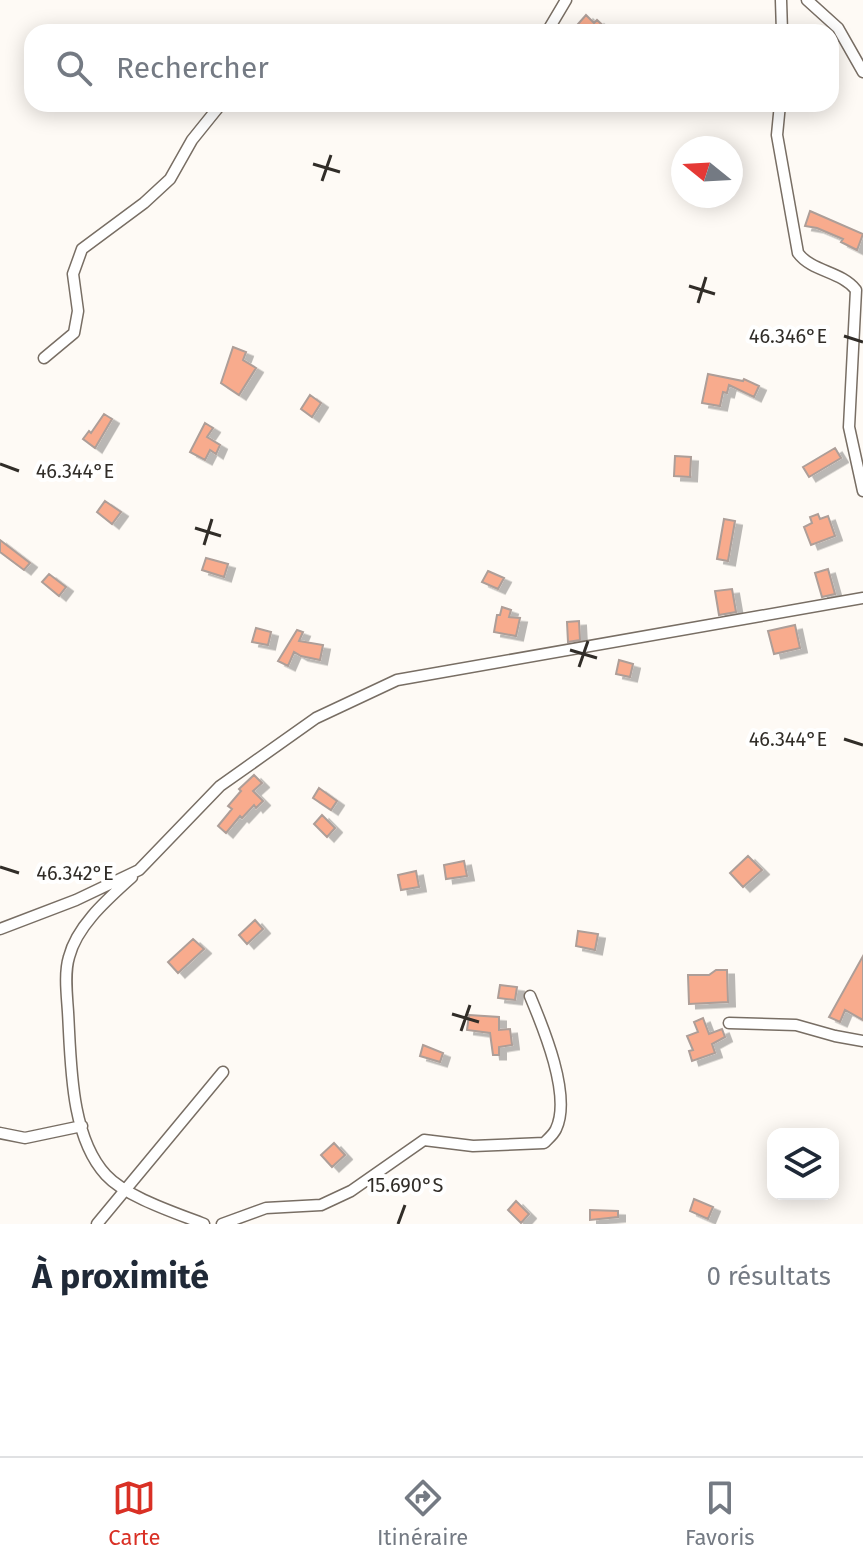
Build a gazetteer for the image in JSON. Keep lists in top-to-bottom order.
{
  "north": "left",
  "page": {
    "search": "Rechercher",
    "heading": ["À proximité", "0 résultats"],
    "nav": ["Carte", "Itinéraire", "Favoris"]
  },
  "coordinates": [
    "46.346°E",
    "46.344°E",
    "46.342°E",
    "15.690°S"
  ]
}
